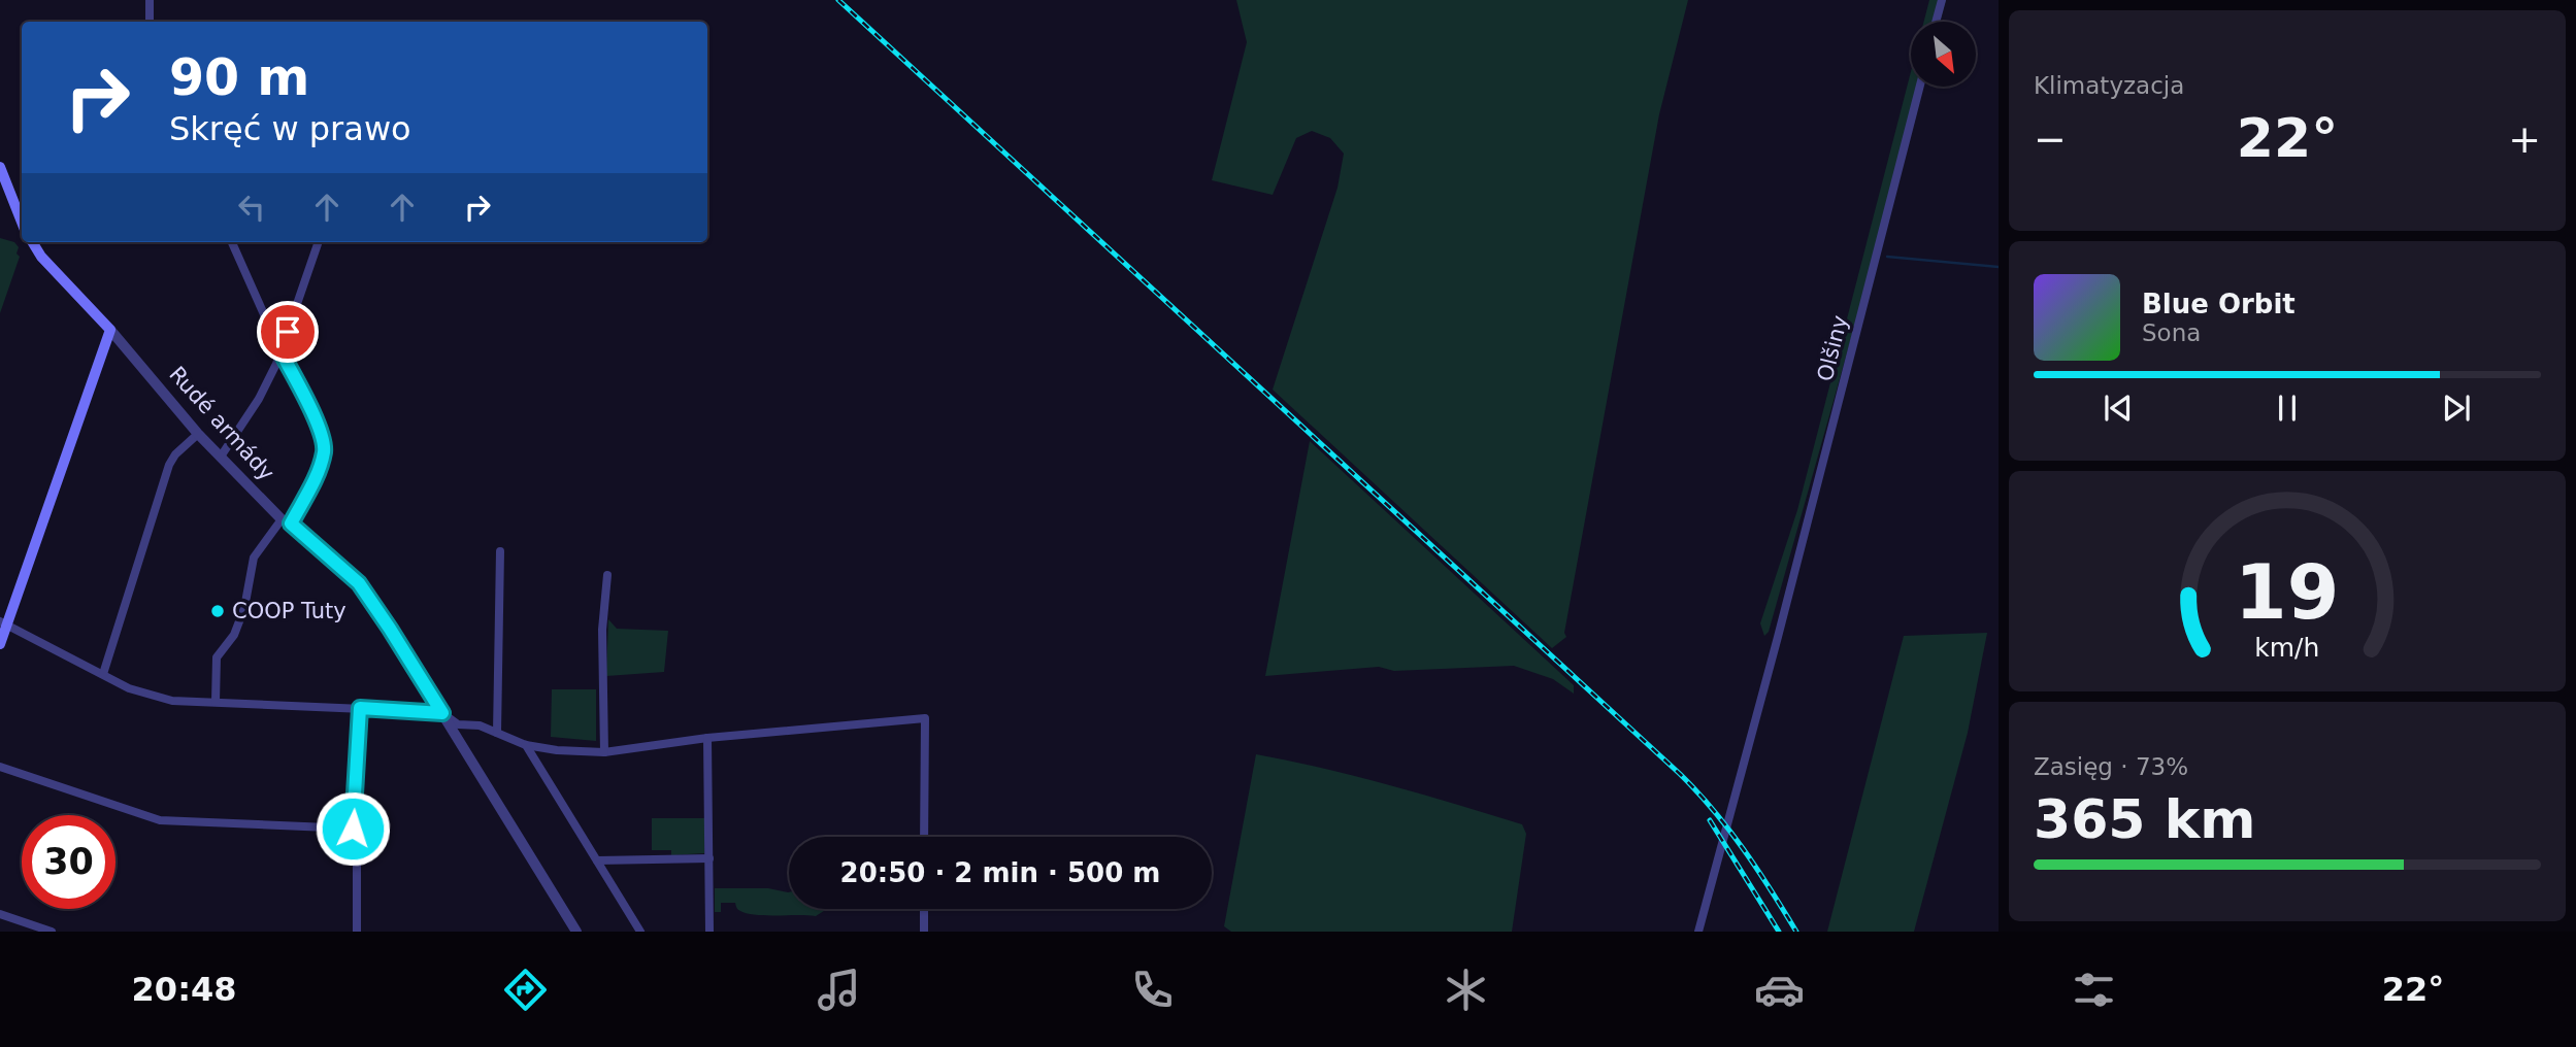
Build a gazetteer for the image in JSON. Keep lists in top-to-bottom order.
{
  "streets": {
    "main road": ["Rudé armády"],
    "street": ["Olšiny"]
  },
  "places": ["COOP Tuty"],
  "north": "bottom right",
  "page": {
    "tile": [
      "Klimatyzacja",
      ["Zasięg · 73%", "365 km"]
    ],
    "turn": ["90 m", "Skręć w prawo"],
    "heat": ["−", "22°", "+"],
    "song": ["Blue Orbit", "Sona"],
    "limit": "30",
    "trip": "20:50 · 2 min · 500 m",
    "tabs": ["20:48", "22°"],
    "gauge": ["19", "km/h"]
  }
}
